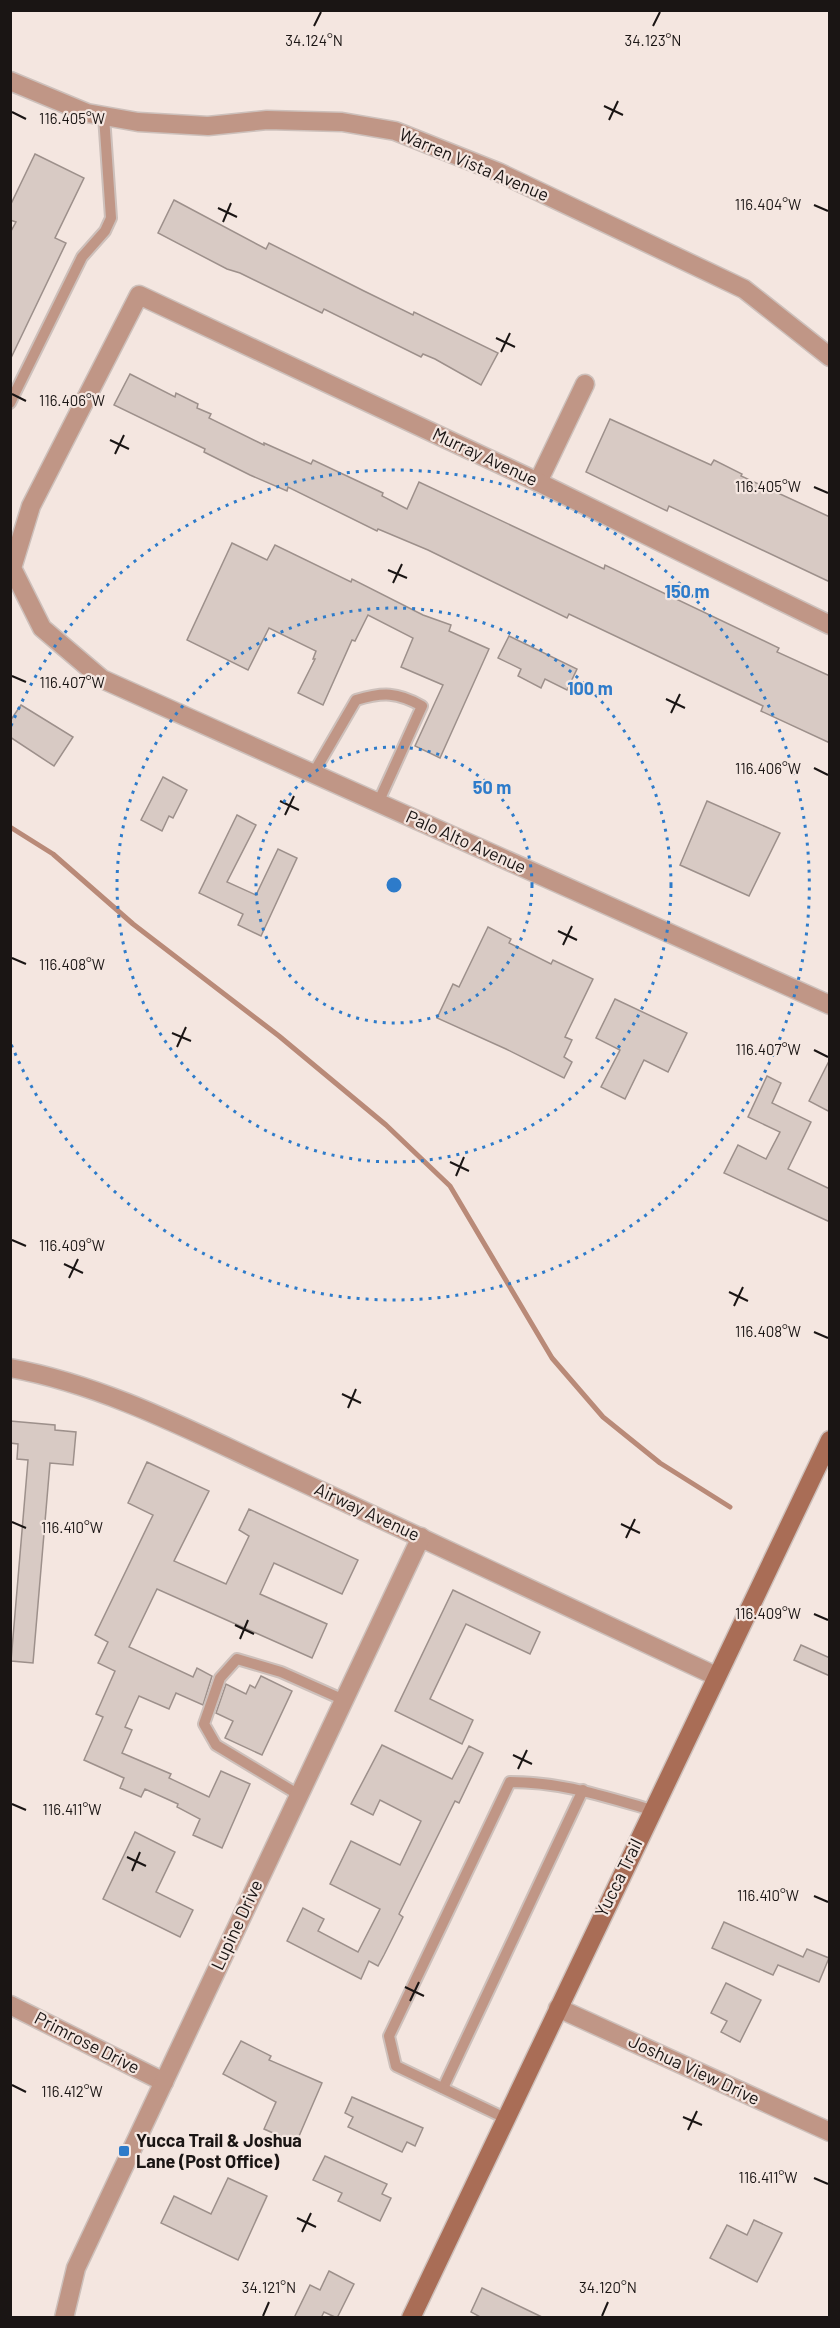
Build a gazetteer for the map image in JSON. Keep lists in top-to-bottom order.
{
  "streets": {
    "main road": ["Yucca Trail"],
    "street": [
      "Warren Vista Avenue",
      "Murray Avenue",
      "Palo Alto Avenue",
      "Airway Avenue",
      "Lupine Drive",
      "Primrose Drive",
      "Joshua View Drive"
    ]
  },
  "crossings": [
    ["Murray Avenue", "Palo Alto Avenue"],
    ["Airway Avenue", "Yucca Trail"],
    ["Airway Avenue", "Lupine Drive"],
    ["Yucca Trail", "Joshua View Drive"],
    ["Lupine Drive", "Primrose Drive"]
  ],
  "places": {
    "transit": ["Yucca Trail & Joshua Lane (Post Office)"]
  },
  "coordinates": [
    "34.124°N",
    "34.123°N",
    "116.405°W",
    "116.404°W",
    "116.406°W",
    "116.407°W",
    "116.408°W",
    "116.409°W",
    "116.410°W",
    "116.411°W",
    "116.412°W",
    "34.121°N",
    "34.120°N"
  ],
  "rings": ["150 m", "100 m", "50 m"]
}
